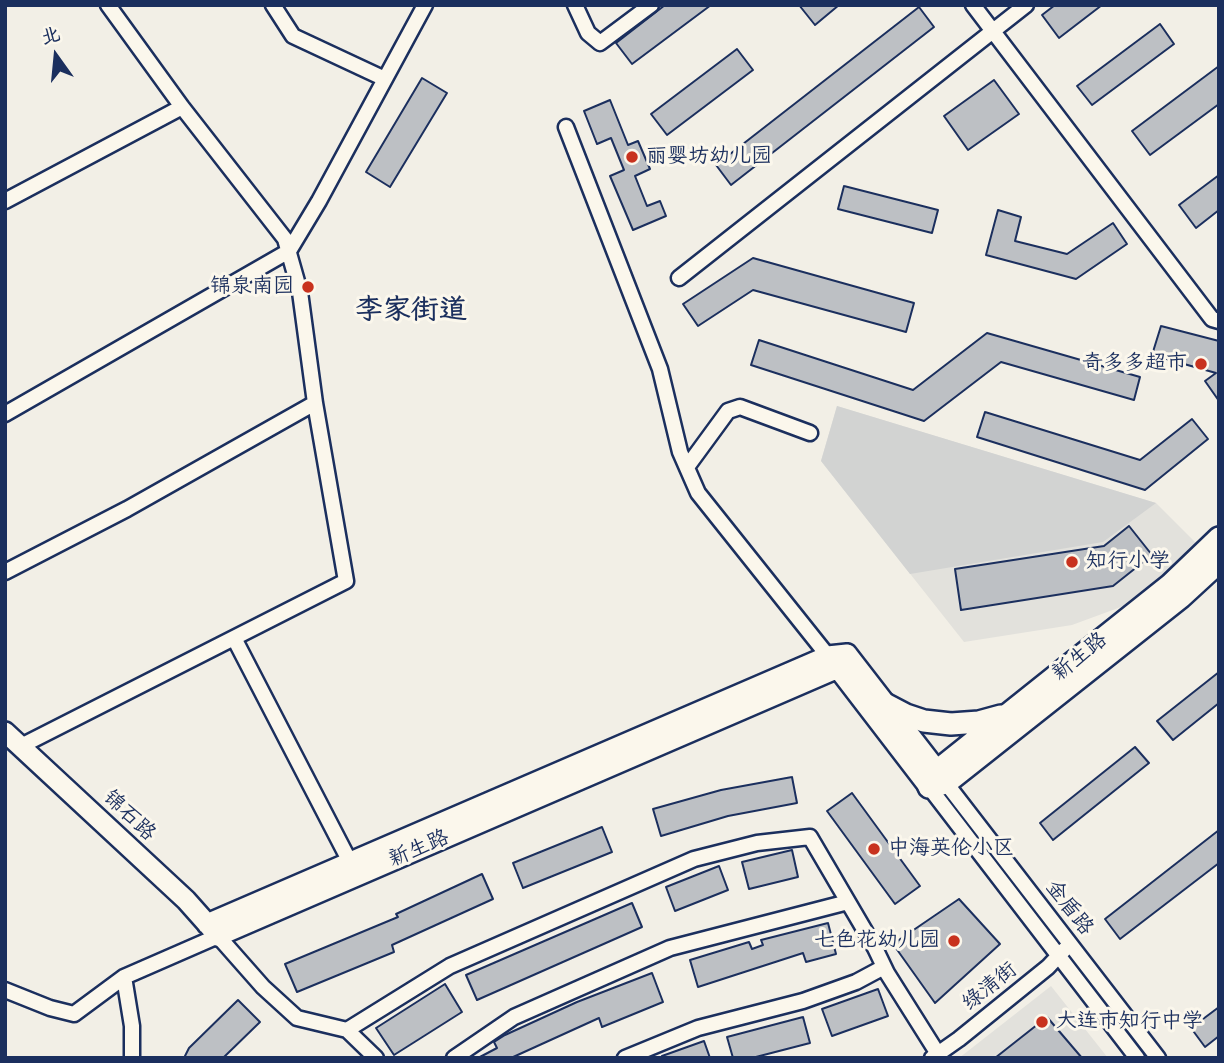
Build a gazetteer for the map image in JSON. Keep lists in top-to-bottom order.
{
  "streets": {
    "main road": ["新生路"],
    "street": ["锦石路", "金盾路", "绿清街"]
  },
  "crossings": [
    ["新生路", "锦石路"],
    ["新生路", "金盾路"],
    ["金盾路", "绿清街"]
  ],
  "districts": ["李家街道"],
  "places": [
    "丽婴坊幼儿园",
    "锦泉南园",
    "奇多多超市",
    "知行小学",
    "中海英伦小区",
    "七色花幼儿园",
    "大连市知行中学"
  ],
  "north": "top"
}
